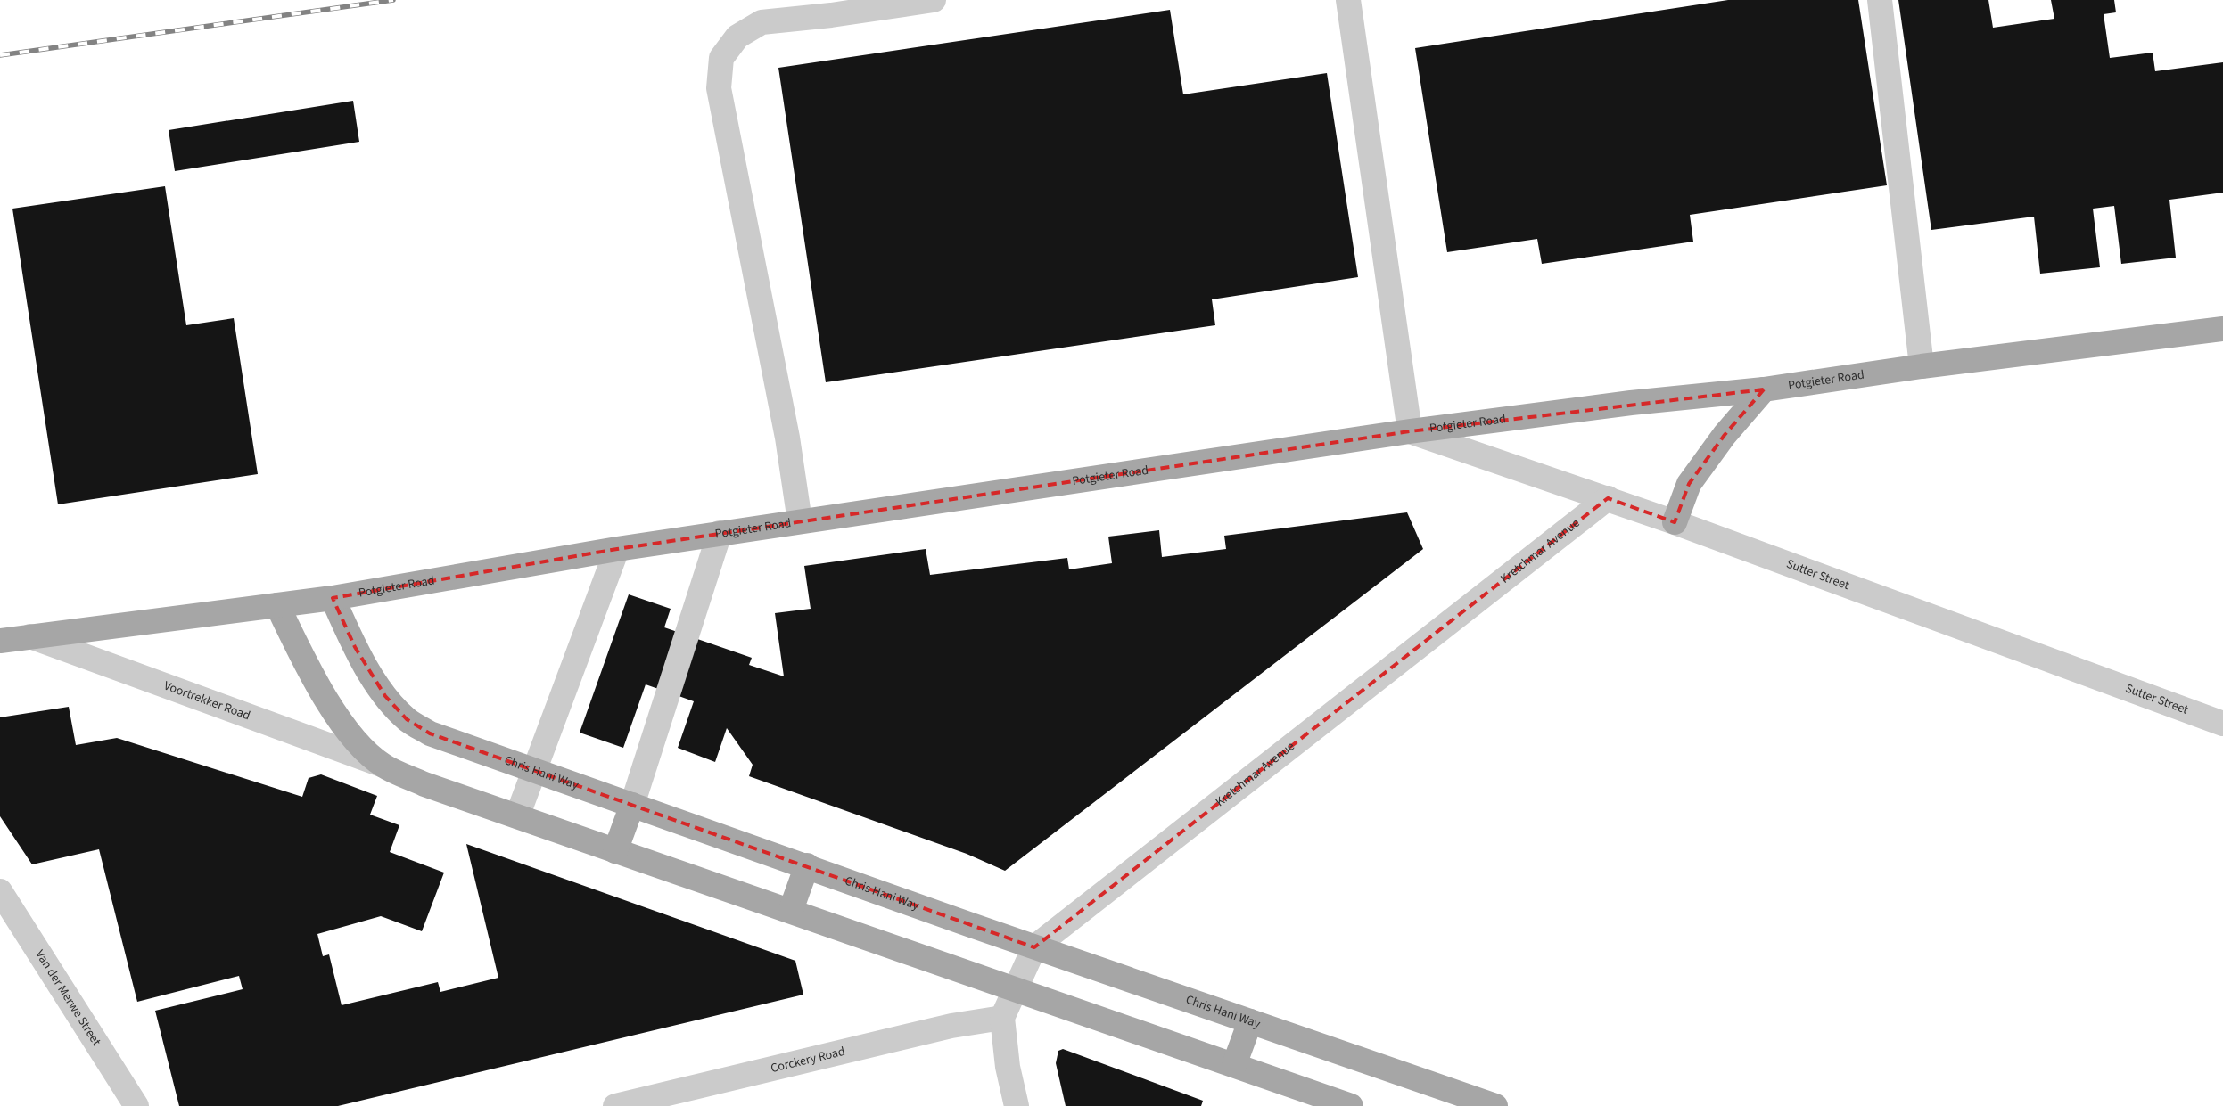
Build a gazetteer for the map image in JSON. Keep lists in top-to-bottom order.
{
  "streets": {
    "main road": ["Potgieter Road", "Chris Hani Way"],
    "street": [
      "Kretchmar Avenue",
      "Sutter Street",
      "Voortrekker Road",
      "Van der Merwe Street",
      "Corckery Road"
    ]
  },
  "crossings": [
    ["Potgieter Road", "Sutter Street"],
    ["Potgieter Road", "Voortrekker Road"],
    ["Potgieter Road", "Chris Hani Way"],
    ["Kretchmar Avenue", "Sutter Street"],
    ["Kretchmar Avenue", "Chris Hani Way"],
    ["Kretchmar Avenue", "Corckery Road"]
  ]
}
